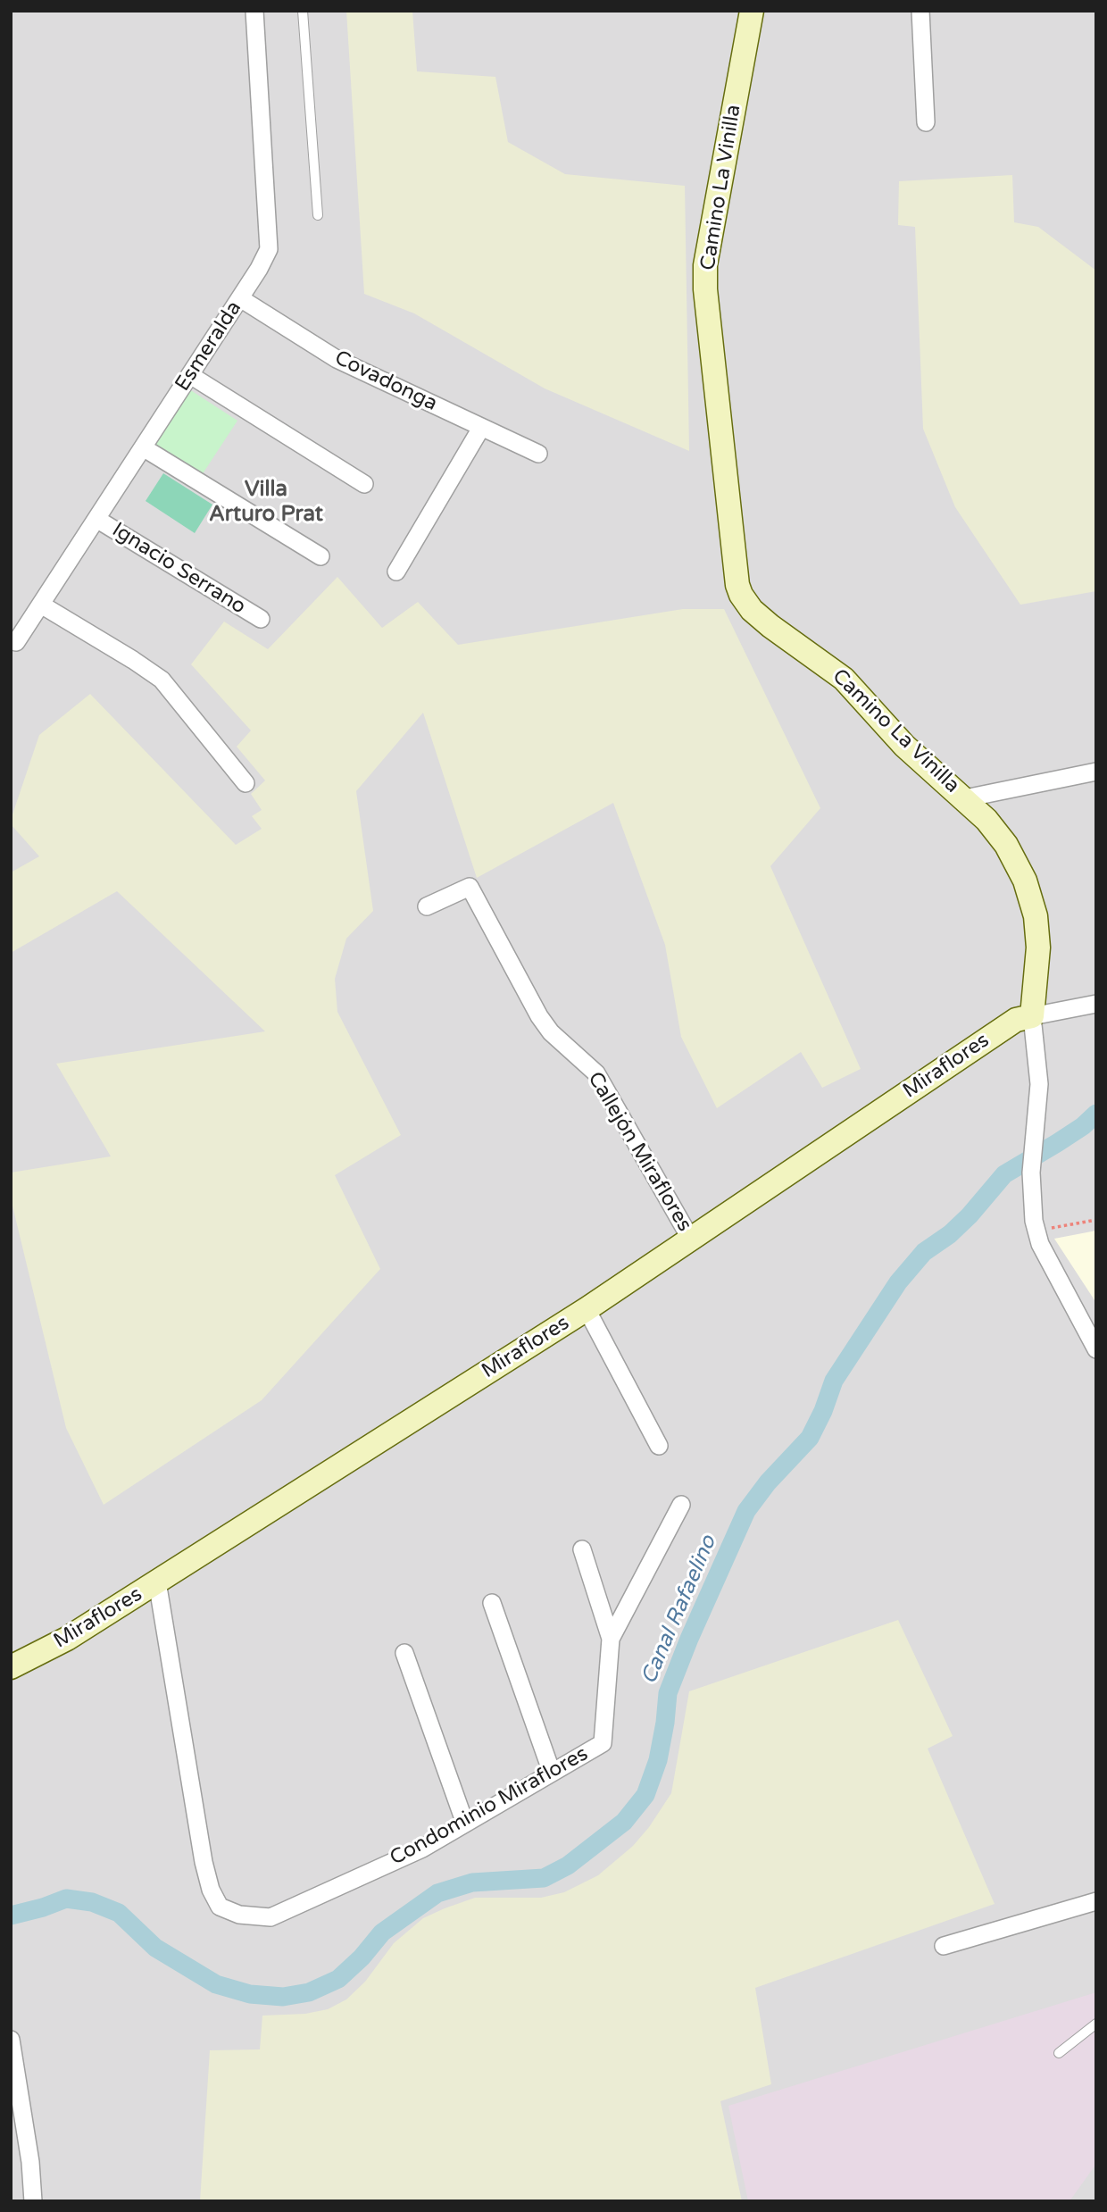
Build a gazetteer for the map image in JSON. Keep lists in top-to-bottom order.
{
  "streets": {
    "street": [
      "Camino La Vinilla",
      "Esmeralda",
      "Covadonga",
      "Ignacio Serrano",
      "Miraflores",
      "Callejón Miraflores",
      "Condominio Miraflores"
    ]
  },
  "crossings": [
    ["Camino La Vinilla", "Miraflores"],
    ["Esmeralda", "Covadonga"],
    ["Esmeralda", "Ignacio Serrano"],
    ["Miraflores", "Callejón Miraflores"],
    ["Miraflores", "Condominio Miraflores"]
  ],
  "districts": ["Villa Arturo Prat"],
  "water": ["Canal Rafaelino"]
}
